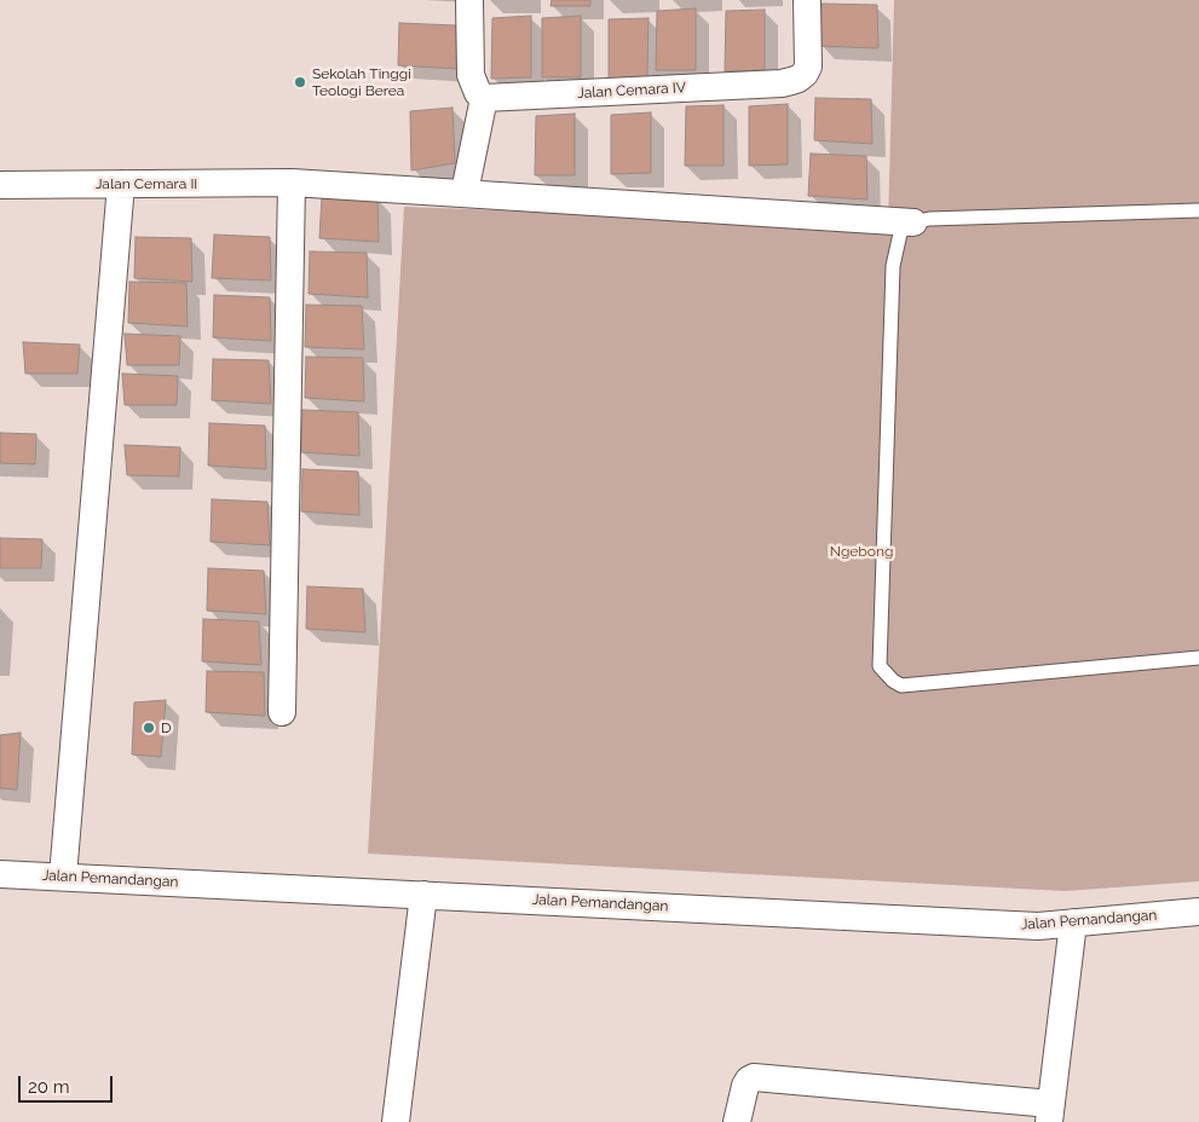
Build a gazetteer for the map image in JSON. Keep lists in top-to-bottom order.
{
  "streets": {
    "street": ["Jalan Cemara IV", "Jalan Cemara II", "Jalan Pemandangan"]
  },
  "parks": ["Ngebong"],
  "places": ["Sekolah Tinggi Teologi Berea", "D"],
  "scale_bar": "20 m"
}
